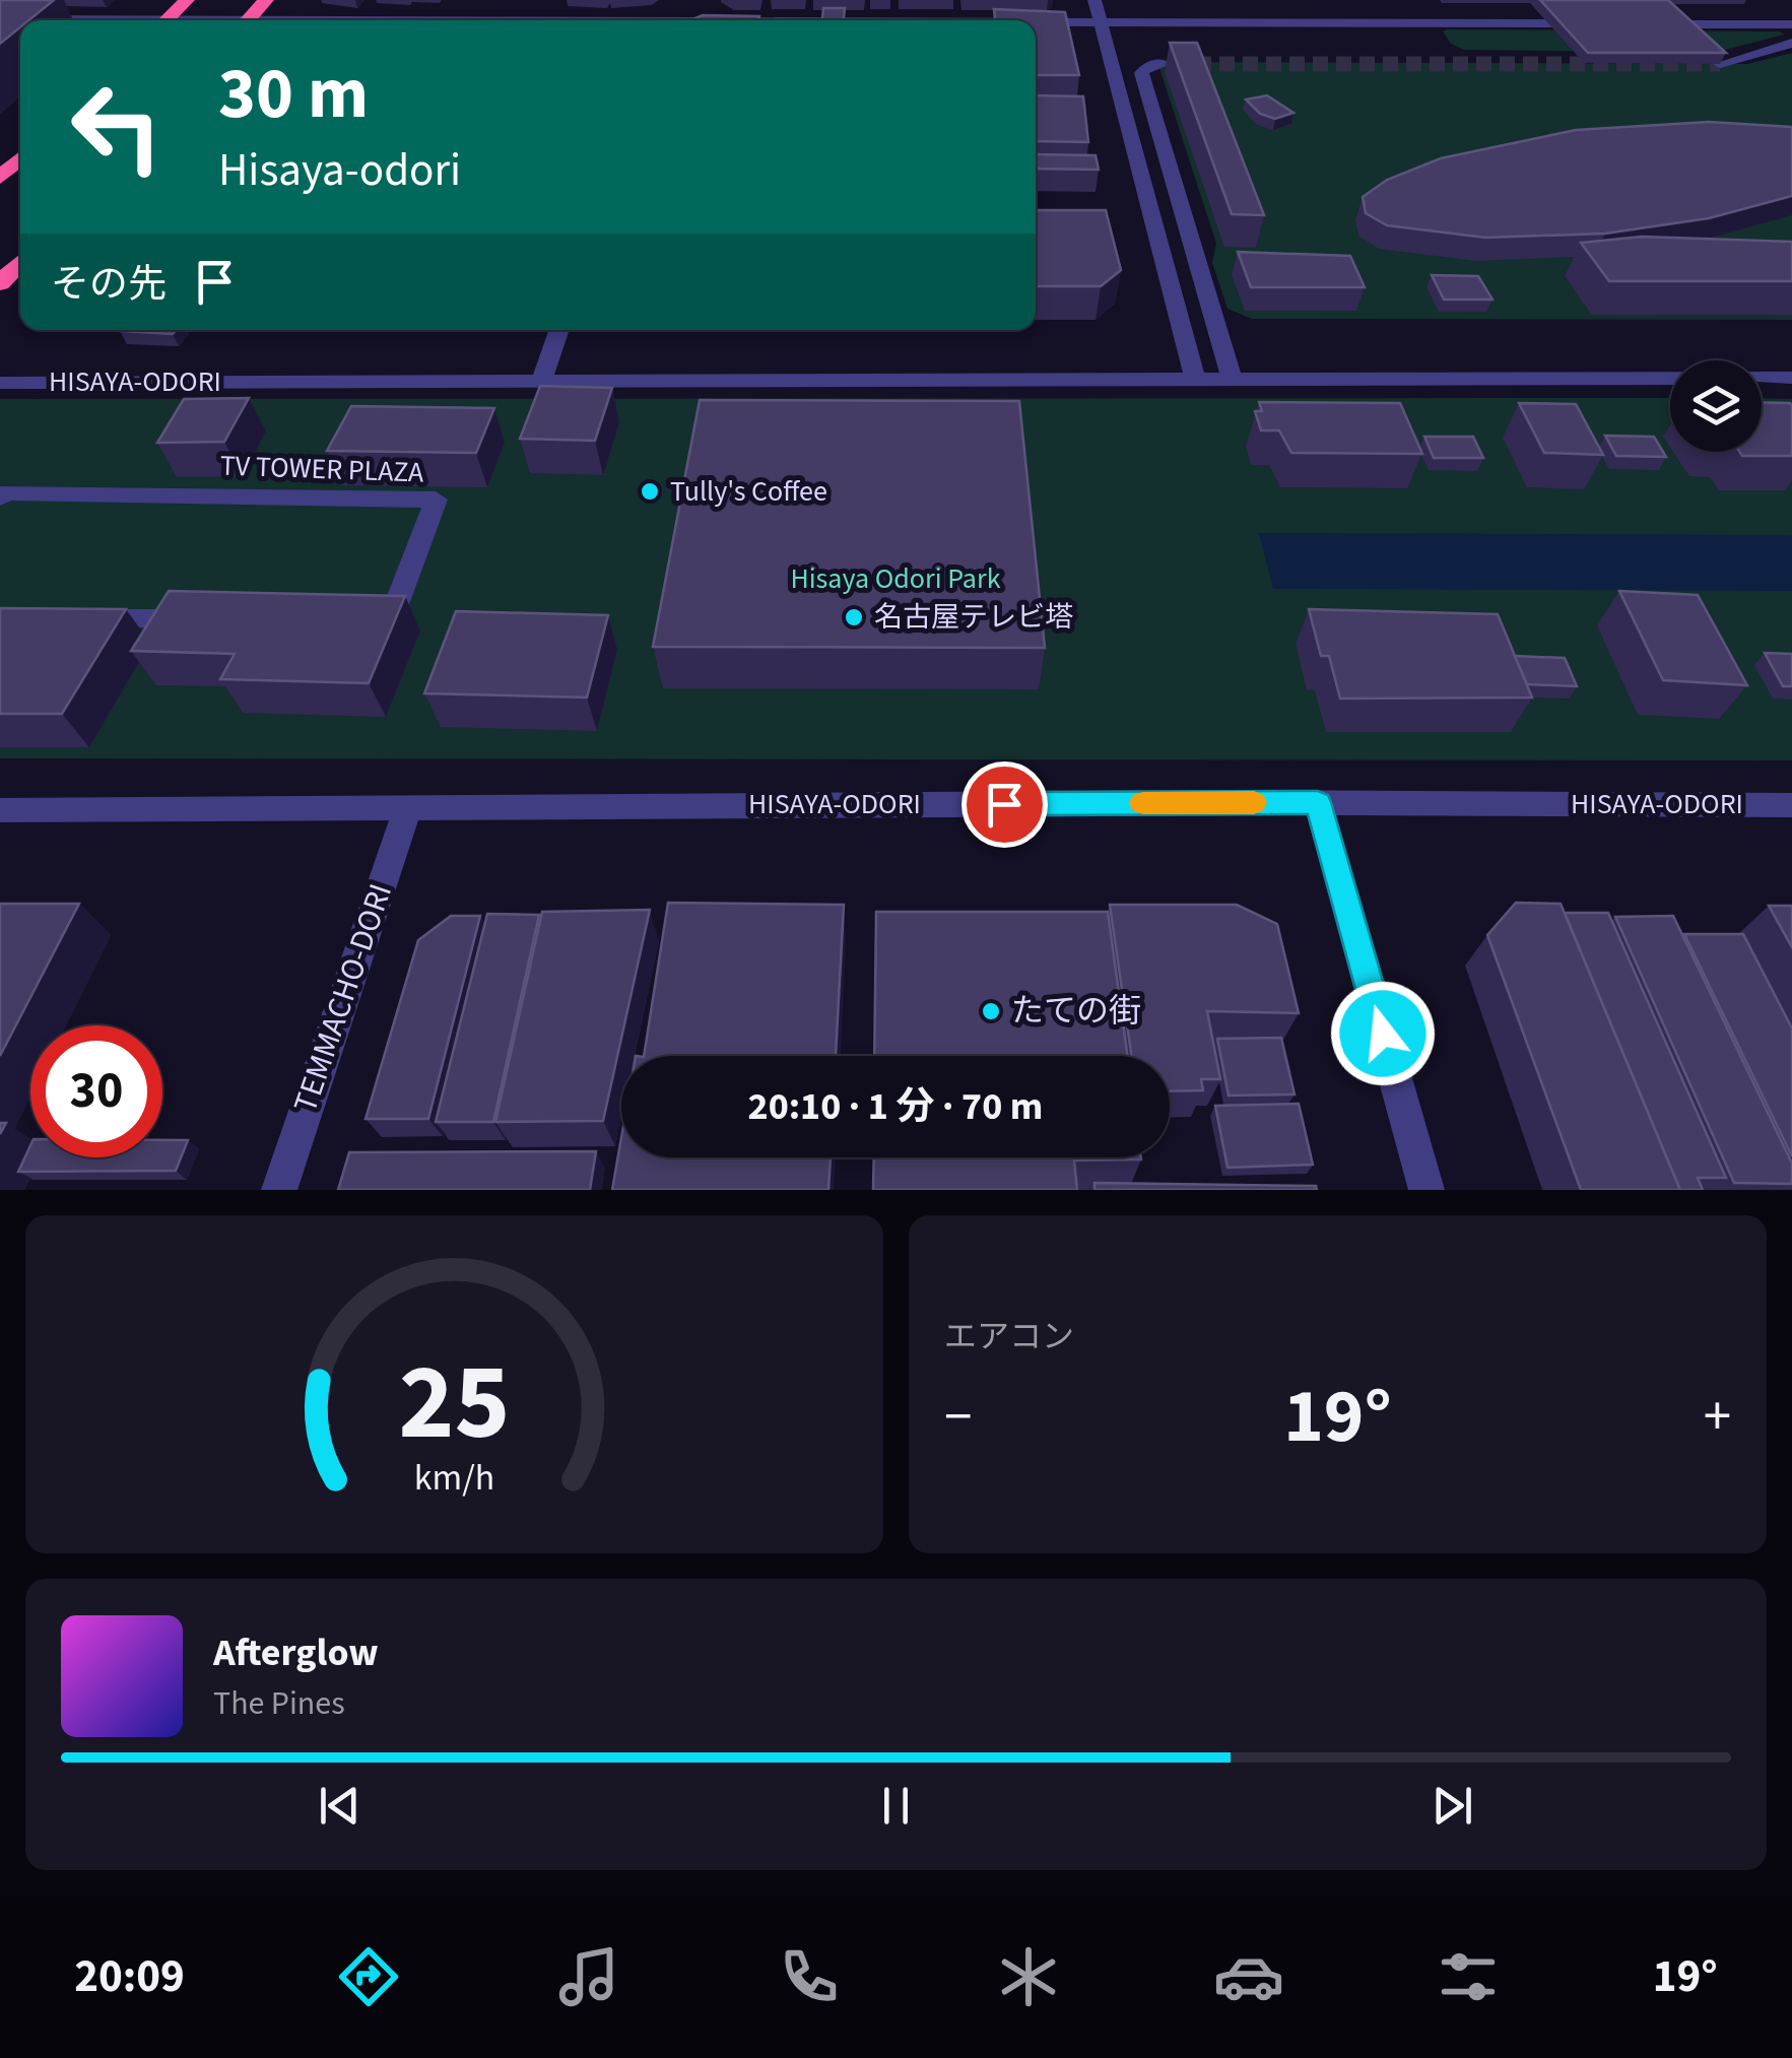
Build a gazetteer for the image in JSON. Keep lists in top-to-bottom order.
{
  "streets": {
    "street": ["HISAYA-ODORI", "TV TOWER PLAZA", "TEMMACHO-DORI"]
  },
  "crossings": [
    ["HISAYA-ODORI", "TEMMACHO-DORI"]
  ],
  "parks": ["Hisaya Odori Park"],
  "places": ["Tully's Coffee", "名古屋テレビ塔", "たての街"],
  "page": {
    "turn": ["30 m", "Hisaya-odori"],
    "then": "その先",
    "limit": "30",
    "trip": "20:10 · 1 分 · 70 m",
    "tile": "エアコン",
    "heat": ["−", "19°", "+"],
    "song": ["Afterglow", "The Pines"],
    "tabs": ["20:09", "19°"],
    "gauge": ["25", "km/h"]
  }
}
